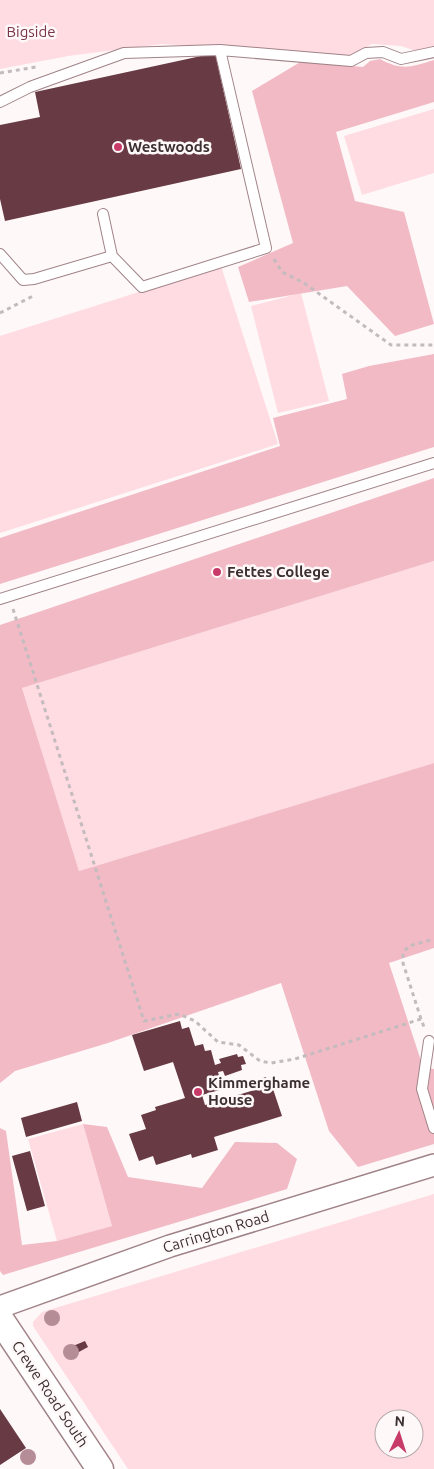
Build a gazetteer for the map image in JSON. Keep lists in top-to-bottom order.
{
  "streets": {
    "street": ["Carrington Road", "Crewe Road South"]
  },
  "parks": ["Bigside"],
  "places": ["Westwoods", "Fettes College", "Kimmerghame House"],
  "north": "top"
}
